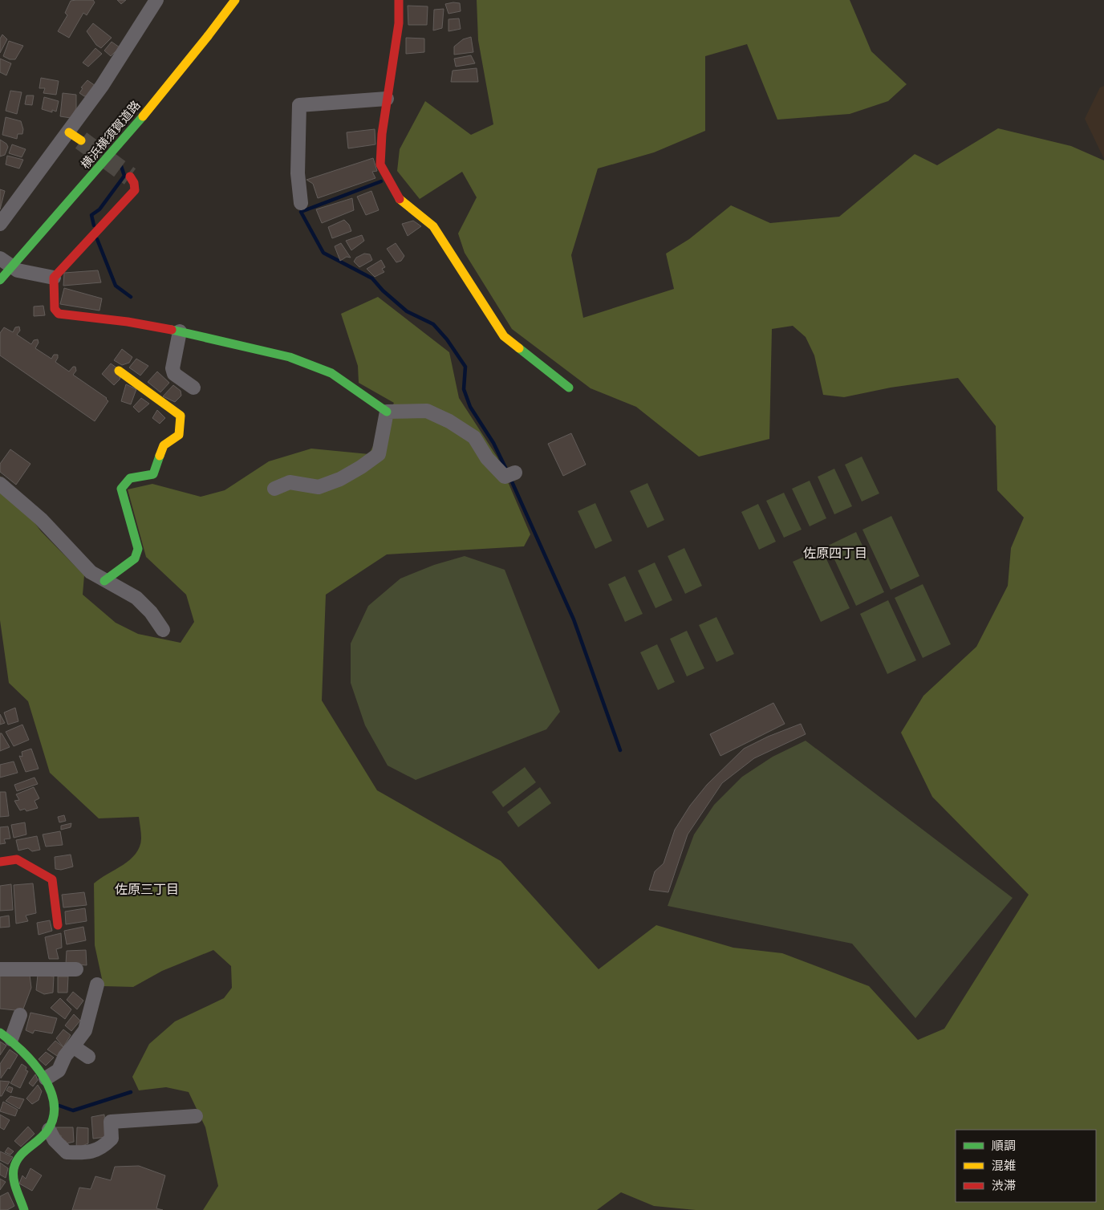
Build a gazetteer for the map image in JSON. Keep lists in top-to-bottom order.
{
  "streets": {
    "main road": ["横浜横須賀道路"]
  },
  "districts": ["佐原四丁目", "佐原三丁目"],
  "legend": ["順調", "混雑", "渋滞"]
}
